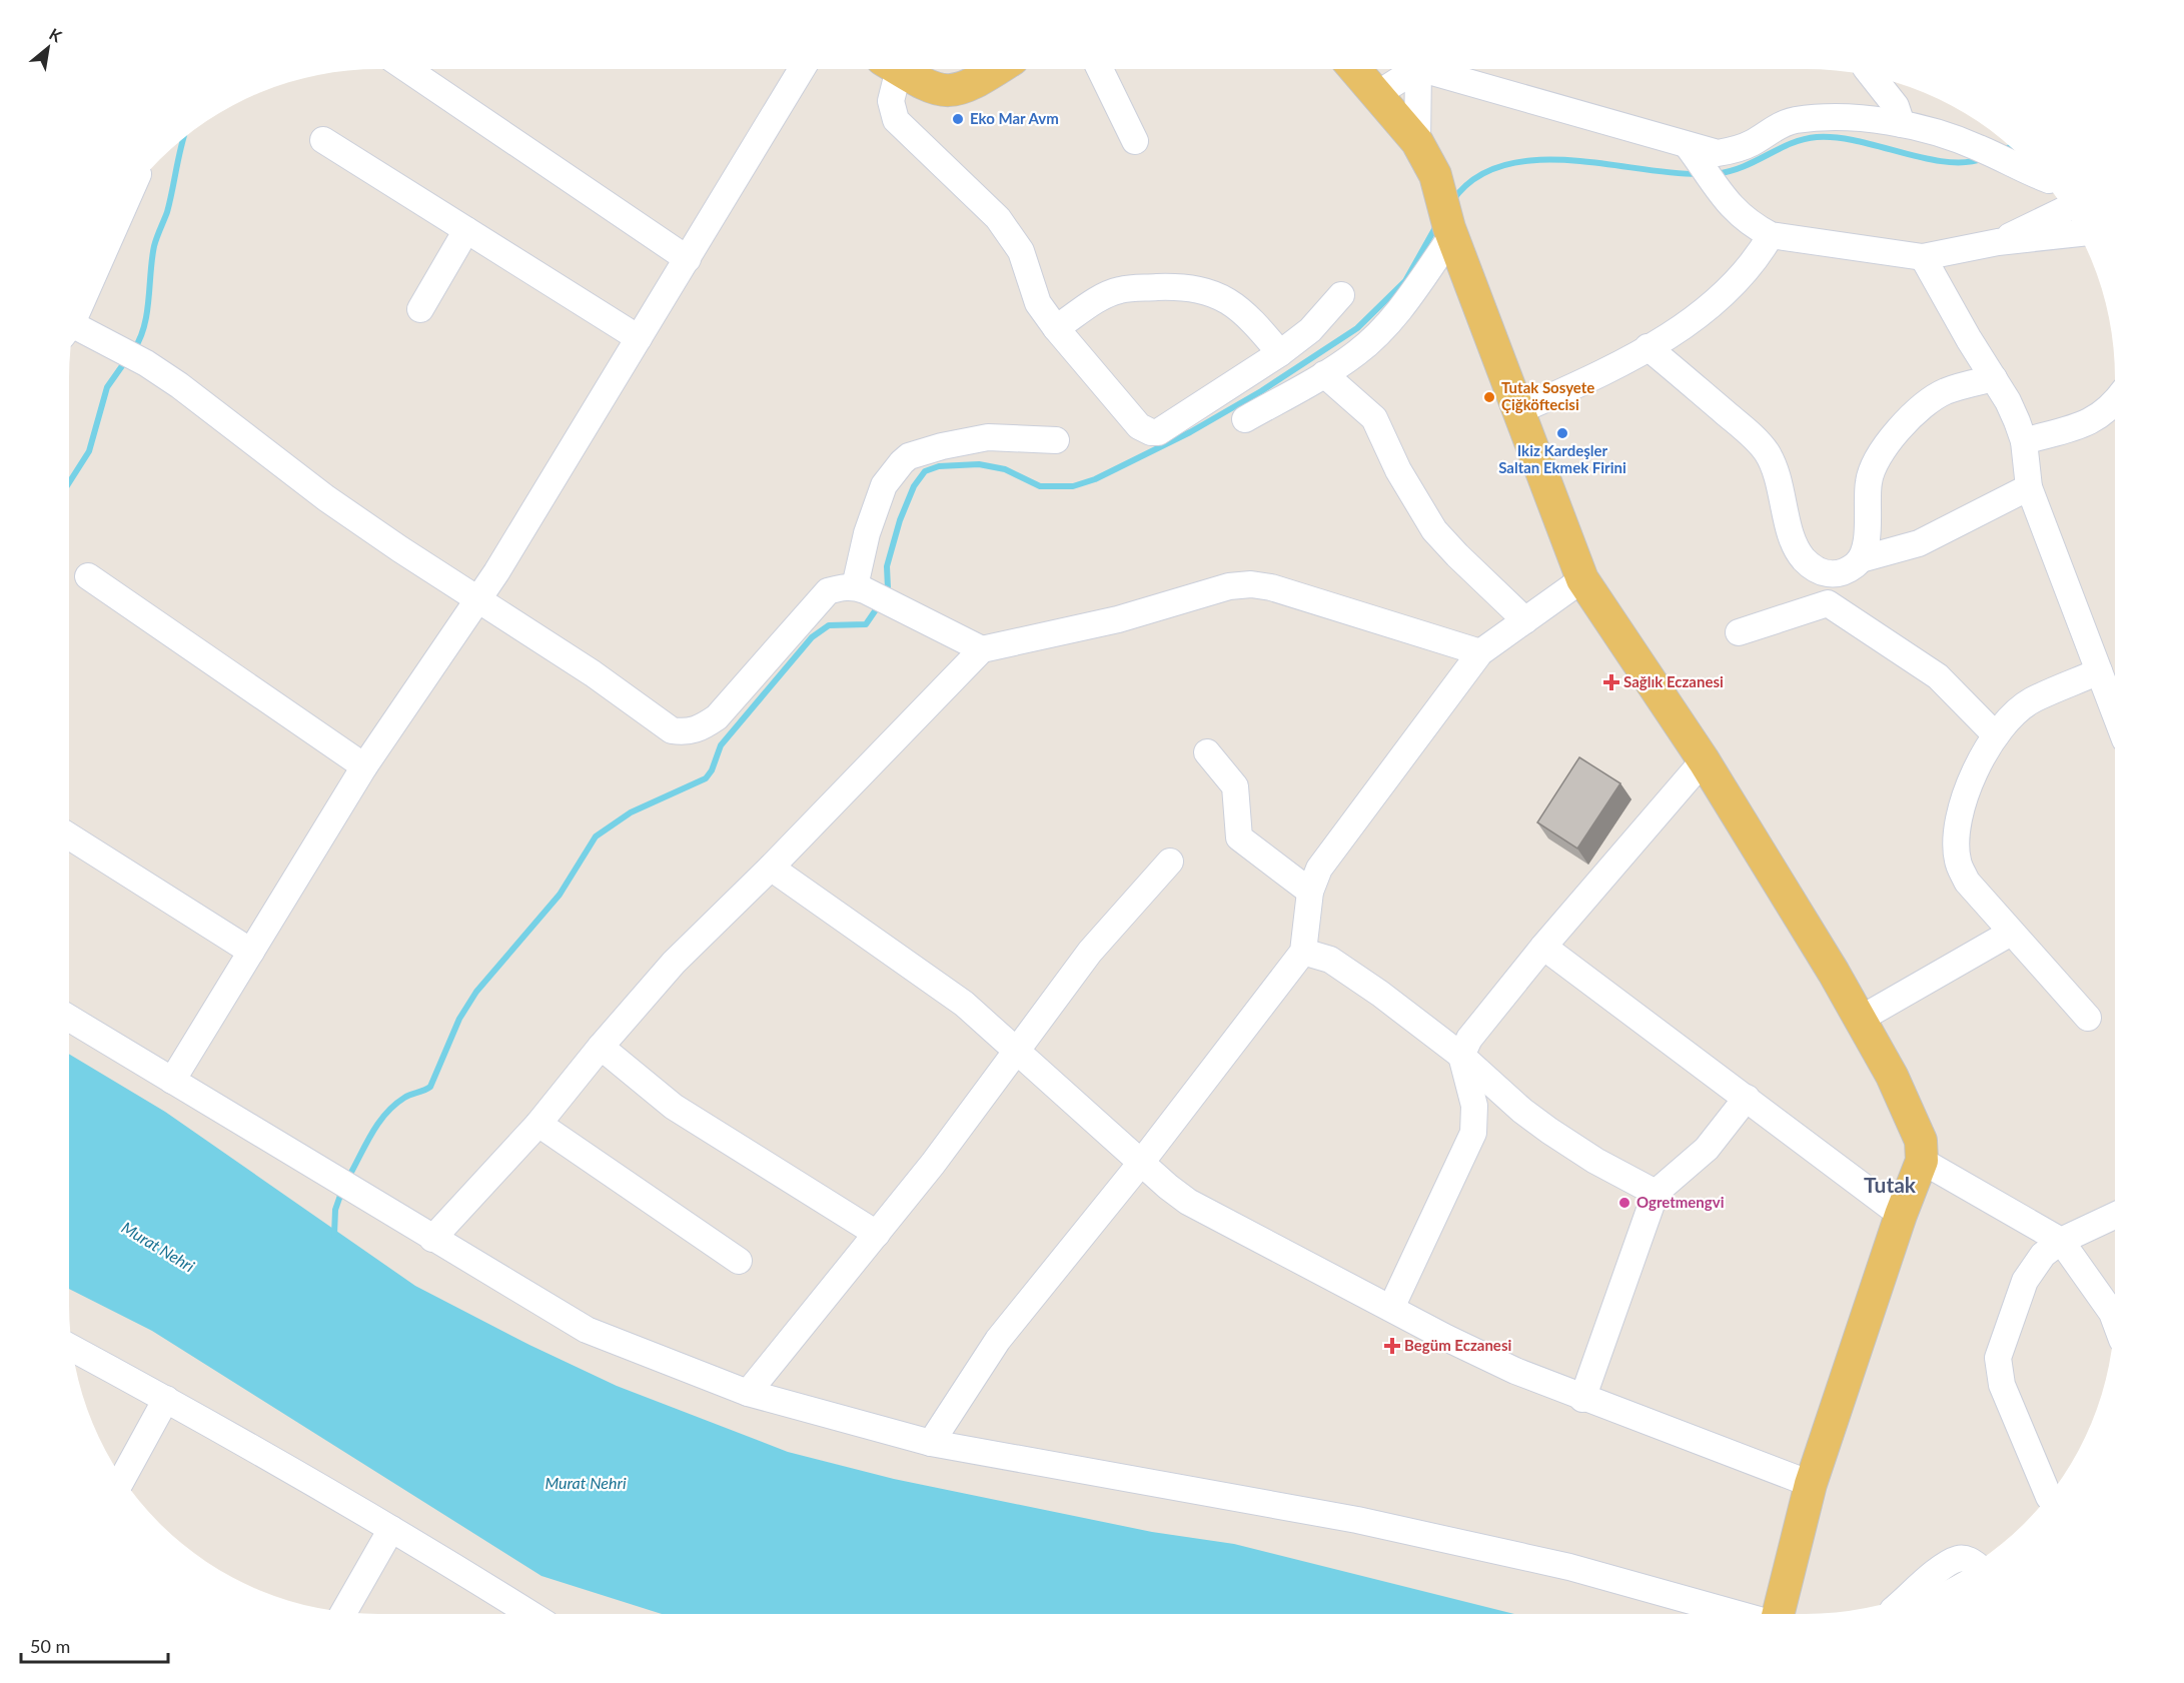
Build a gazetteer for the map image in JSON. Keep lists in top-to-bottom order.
{
  "districts": ["Tutak"],
  "water": ["Murat Nehri"],
  "places": {
    "other": [
      "Eko Mar Avm",
      "Tutak Sosyete Çiğköftecisi",
      "Ikiz Kardeşler Saltan Ekmek Firini",
      "Ogretmengvi"
    ],
    "health": ["Sağlık Eczanesi", "Begüm Eczanesi"]
  },
  "scale_bar": "50 m",
  "north": "top right"
}
